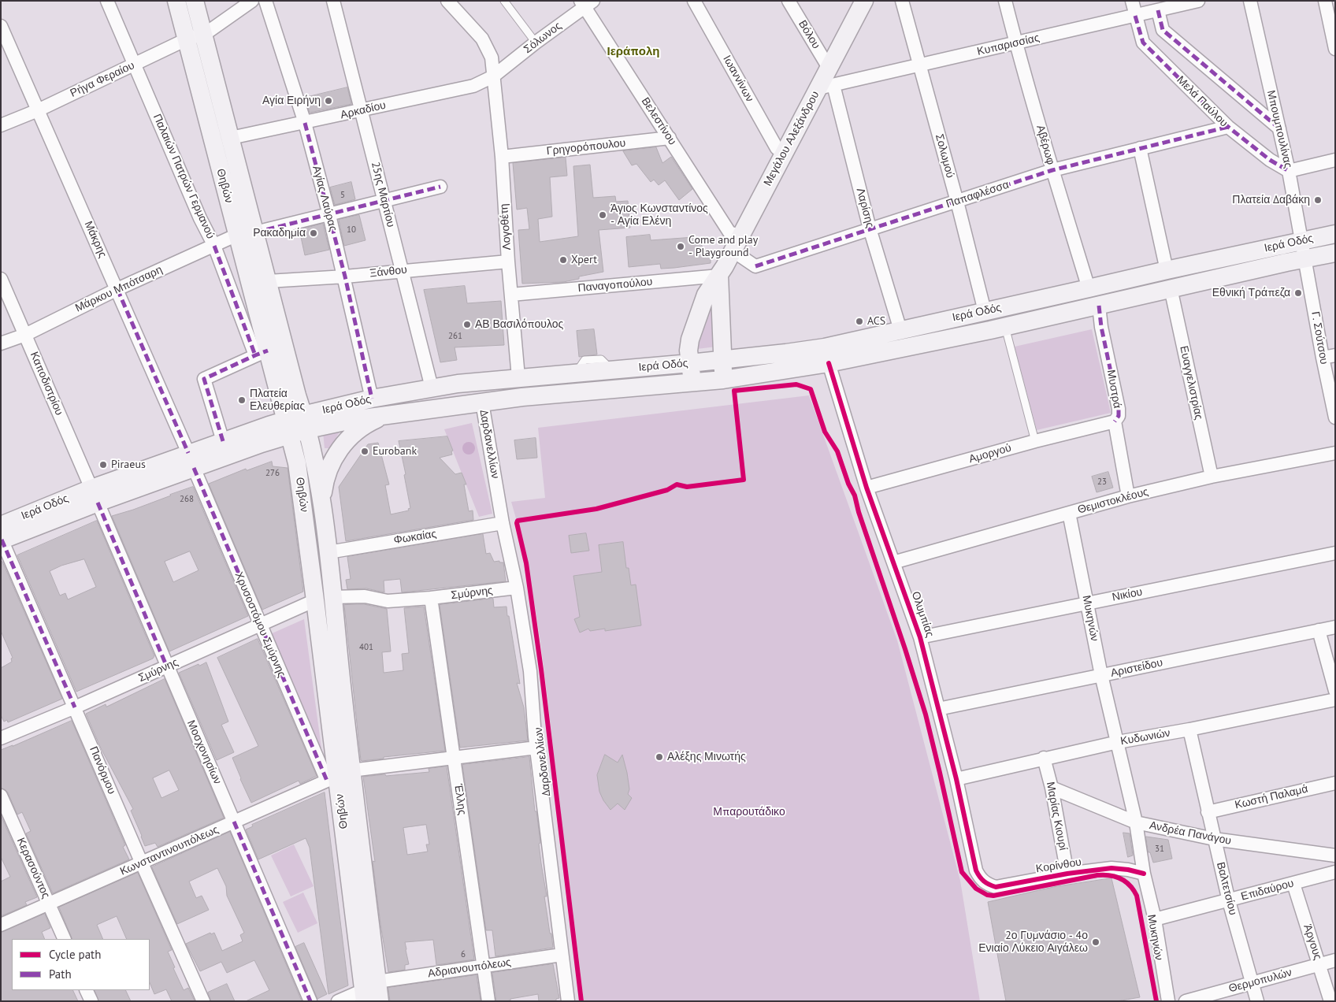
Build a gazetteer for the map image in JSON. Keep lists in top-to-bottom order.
{
  "streets": {
    "main road": ["Μεγάλου Αλεξάνδρου", "Θηβών", "Ιερά Οδός"],
    "street": [
      "Βόλου",
      "Σόλωνος",
      "Κυπαρισσίας",
      "Ιωαννίνων",
      "Ρήγα Φεραίου",
      "Μελά Παύλου",
      "Αρκαδίου",
      "Βελεστίνου",
      "Μπουμπουλίνας",
      "Αβέρωφ",
      "Γρηγορόπουλου",
      "Σολωμού",
      "Παλαιών Πατρών Γερμανού",
      "25ης Μαρτίου",
      "Παπαφλέσσα",
      "Αγίας Λαύρας",
      "Λαρίσης",
      "Λογοθέτη",
      "Μάκρης",
      "Ξάνθου",
      "Παναγοπούλου",
      "Μάρκου Μπότσαρη",
      "Γ. Σούτσου",
      "Ευαγγελιστρίας",
      "Καποδιστρίου",
      "Μυστρά",
      "Δαρδανελλίων",
      "Αμοργού",
      "Θεμιστοκλέους",
      "Φωκαίας",
      "Σμύρνης",
      "Νικίου",
      "Ολυμπίας",
      "Μυκηνών",
      "Χρυσοστόμου Σμύρνης",
      "Αριστείδου",
      "Κυδωνιών",
      "Μοσχονησίων",
      "Πανόρμου",
      "Κωστή Παλαμά",
      "Έλλης",
      "Μαρίας Κιουρί",
      "Ανδρέα Πανάγου",
      "Κωνσταντινουπόλεως",
      "Κορίνθου",
      "Κερασούντος",
      "Βαλτετσίου",
      "Επιδαύρου",
      "Άργους",
      "Αδριανουπόλεως",
      "Θερμοπυλών"
    ]
  },
  "crossings": [
    ["Βόλου", "Μεγάλου Αλεξάνδρου"],
    ["Σόλωνος", "Αρκαδίου"],
    ["Σόλωνος", "Βελεστίνου"],
    ["Σόλωνος", "Λογοθέτη"],
    ["Κυπαρισσίας", "Μελά Παύλου"],
    ["Κυπαρισσίας", "Μεγάλου Αλεξάνδρου"],
    ["Κυπαρισσίας", "Αβέρωφ"],
    ["Κυπαρισσίας", "Σολωμού"],
    ["Κυπαρισσίας", "Λαρίσης"],
    ["Ιωαννίνων", "Μεγάλου Αλεξάνδρου"],
    ["Ρήγα Φεραίου", "Παλαιών Πατρών Γερμανού"],
    ["Ρήγα Φεραίου", "Θηβών"],
    ["Ρήγα Φεραίου", "Μάκρης"],
    ["Μελά Παύλου", "Μπουμπουλίνας"],
    ["Μελά Παύλου", "Παπαφλέσσα"],
    ["Αρκαδίου", "Θηβών"],
    ["Αρκαδίου", "25ης Μαρτίου"],
    ["Αρκαδίου", "Αγίας Λαύρας"],
    ["Αρκαδίου", "Λογοθέτη"],
    ["Βελεστίνου", "Μεγάλου Αλεξάνδρου"],
    ["Βελεστίνου", "Γρηγορόπουλου"],
    ["Βελεστίνου", "Παπαφλέσσα"],
    ["Μπουμπουλίνας", "Ιερά Οδός"],
    ["Μπουμπουλίνας", "Γ. Σούτσου"],
    ["Μεγάλου Αλεξάνδρου", "Παπαφλέσσα"],
    ["Μεγάλου Αλεξάνδρου", "Λαρίσης"],
    ["Μεγάλου Αλεξάνδρου", "Ιερά Οδός"],
    ["Μεγάλου Αλεξάνδρου", "Παναγοπούλου"],
    ["Αβέρωφ", "Παπαφλέσσα"],
    ["Αβέρωφ", "Ιερά Οδός"],
    ["Γρηγορόπουλου", "Λογοθέτη"],
    ["Σολωμού", "Παπαφλέσσα"],
    ["Σολωμού", "Ιερά Οδός"],
    ["Παλαιών Πατρών Γερμανού", "Θηβών"],
    ["Παλαιών Πατρών Γερμανού", "Μάρκου Μπότσαρη"],
    ["Θηβών", "Ιερά Οδός"],
    ["Θηβών", "Ξάνθου"],
    ["Θηβών", "Μάρκου Μπότσαρη"],
    ["Θηβών", "Φωκαίας"],
    ["Θηβών", "Σμύρνης"],
    ["Θηβών", "Χρυσοστόμου Σμύρνης"],
    ["Θηβών", "Κωνσταντινουπόλεως"],
    ["Θηβών", "Αδριανουπόλεως"],
    ["25ης Μαρτίου", "Ιερά Οδός"],
    ["25ης Μαρτίου", "Ξάνθου"],
    ["Παπαφλέσσα", "Λαρίσης"],
    ["Αγίας Λαύρας", "Ιερά Οδός"],
    ["Αγίας Λαύρας", "Ξάνθου"],
    ["Λαρίσης", "Ιερά Οδός"],
    ["Λογοθέτη", "Ιερά Οδός"],
    ["Λογοθέτη", "Ξάνθου"],
    ["Λογοθέτη", "Παναγοπούλου"],
    ["Μάκρης", "Ιερά Οδός"],
    ["Μάκρης", "Μάρκου Μπότσαρη"],
    ["Μάκρης", "Χρυσοστόμου Σμύρνης"],
    ["Ιερά Οδός", "Γ. Σούτσου"],
    ["Ιερά Οδός", "Ευαγγελιστρίας"],
    ["Ιερά Οδός", "Καποδιστρίου"],
    ["Ιερά Οδός", "Μυστρά"],
    ["Ιερά Οδός", "Δαρδανελλίων"],
    ["Ιερά Οδός", "Ολυμπίας"],
    ["Ιερά Οδός", "Χρυσοστόμου Σμύρνης"],
    ["Ιερά Οδός", "Μοσχονησίων"],
    ["Ιερά Οδός", "Πανόρμου"],
    ["Μάρκου Μπότσαρη", "Καποδιστρίου"],
    ["Ευαγγελιστρίας", "Θεμιστοκλέους"],
    ["Καποδιστρίου", "Μοσχονησίων"],
    ["Μυστρά", "Αμοργού"],
    ["Μυστρά", "Θεμιστοκλέους"],
    ["Δαρδανελλίων", "Φωκαίας"],
    ["Δαρδανελλίων", "Σμύρνης"],
    ["Δαρδανελλίων", "Κωνσταντινουπόλεως"],
    ["Δαρδανελλίων", "Αδριανουπόλεως"],
    ["Αμοργού", "Ολυμπίας"],
    ["Θεμιστοκλέους", "Ολυμπίας"],
    ["Θεμιστοκλέους", "Μυκηνών"],
    ["Σμύρνης", "Χρυσοστόμου Σμύρνης"],
    ["Σμύρνης", "Μοσχονησίων"],
    ["Σμύρνης", "Πανόρμου"],
    ["Σμύρνης", "Έλλης"],
    ["Νικίου", "Ολυμπίας"],
    ["Νικίου", "Μυκηνών"],
    ["Ολυμπίας", "Αριστείδου"],
    ["Ολυμπίας", "Κυδωνιών"],
    ["Ολυμπίας", "Κορίνθου"],
    ["Μυκηνών", "Αριστείδου"],
    ["Μυκηνών", "Κυδωνιών"],
    ["Μυκηνών", "Ανδρέα Πανάγου"],
    ["Μυκηνών", "Κορίνθου"],
    ["Μυκηνών", "Επιδαύρου"],
    ["Χρυσοστόμου Σμύρνης", "Κωνσταντινουπόλεως"],
    ["Κυδωνιών", "Μαρίας Κιουρί"],
    ["Κυδωνιών", "Βαλτετσίου"],
    ["Μοσχονησίων", "Κωνσταντινουπόλεως"],
    ["Πανόρμου", "Κωνσταντινουπόλεως"],
    ["Κωστή Παλαμά", "Βαλτετσίου"],
    ["Έλλης", "Κωνσταντινουπόλεως"],
    ["Έλλης", "Αδριανουπόλεως"],
    ["Μαρίας Κιουρί", "Ανδρέα Πανάγου"],
    ["Μαρίας Κιουρί", "Κορίνθου"],
    ["Ανδρέα Πανάγου", "Βαλτετσίου"],
    ["Κωνσταντινουπόλεως", "Κερασούντος"],
    ["Βαλτετσίου", "Επιδαύρου"],
    ["Βαλτετσίου", "Θερμοπυλών"],
    ["Επιδαύρου", "Άργους"],
    ["Άργους", "Θερμοπυλών"]
  ],
  "districts": ["Ιεράπολη"],
  "parks": ["Μπαρουτάδικο"],
  "places": [
    "Αγία Ειρήνη",
    "Πλατεία Δαβάκη",
    "Άγιος Κωνσταντίνος - Αγία Ελένη",
    "Ρακαδημία",
    "Come and play - Playground",
    "Xpert",
    "Εθνική Τράπεζα",
    "ACS",
    "ΑΒ Βασιλόπουλος",
    "Πλατεία Ελευθερίας",
    "Eurobank",
    "Piraeus",
    "Αλέξης Μινωτής",
    "2ο Γυμνάσιο - 4ο Ενιαίο Λύκειο Αιγάλεω"
  ],
  "house_numbers": [
    "5",
    "10",
    "261",
    "276",
    "23",
    "268",
    "401",
    "31",
    "6"
  ],
  "legend": ["Cycle path", "Path"]
}
